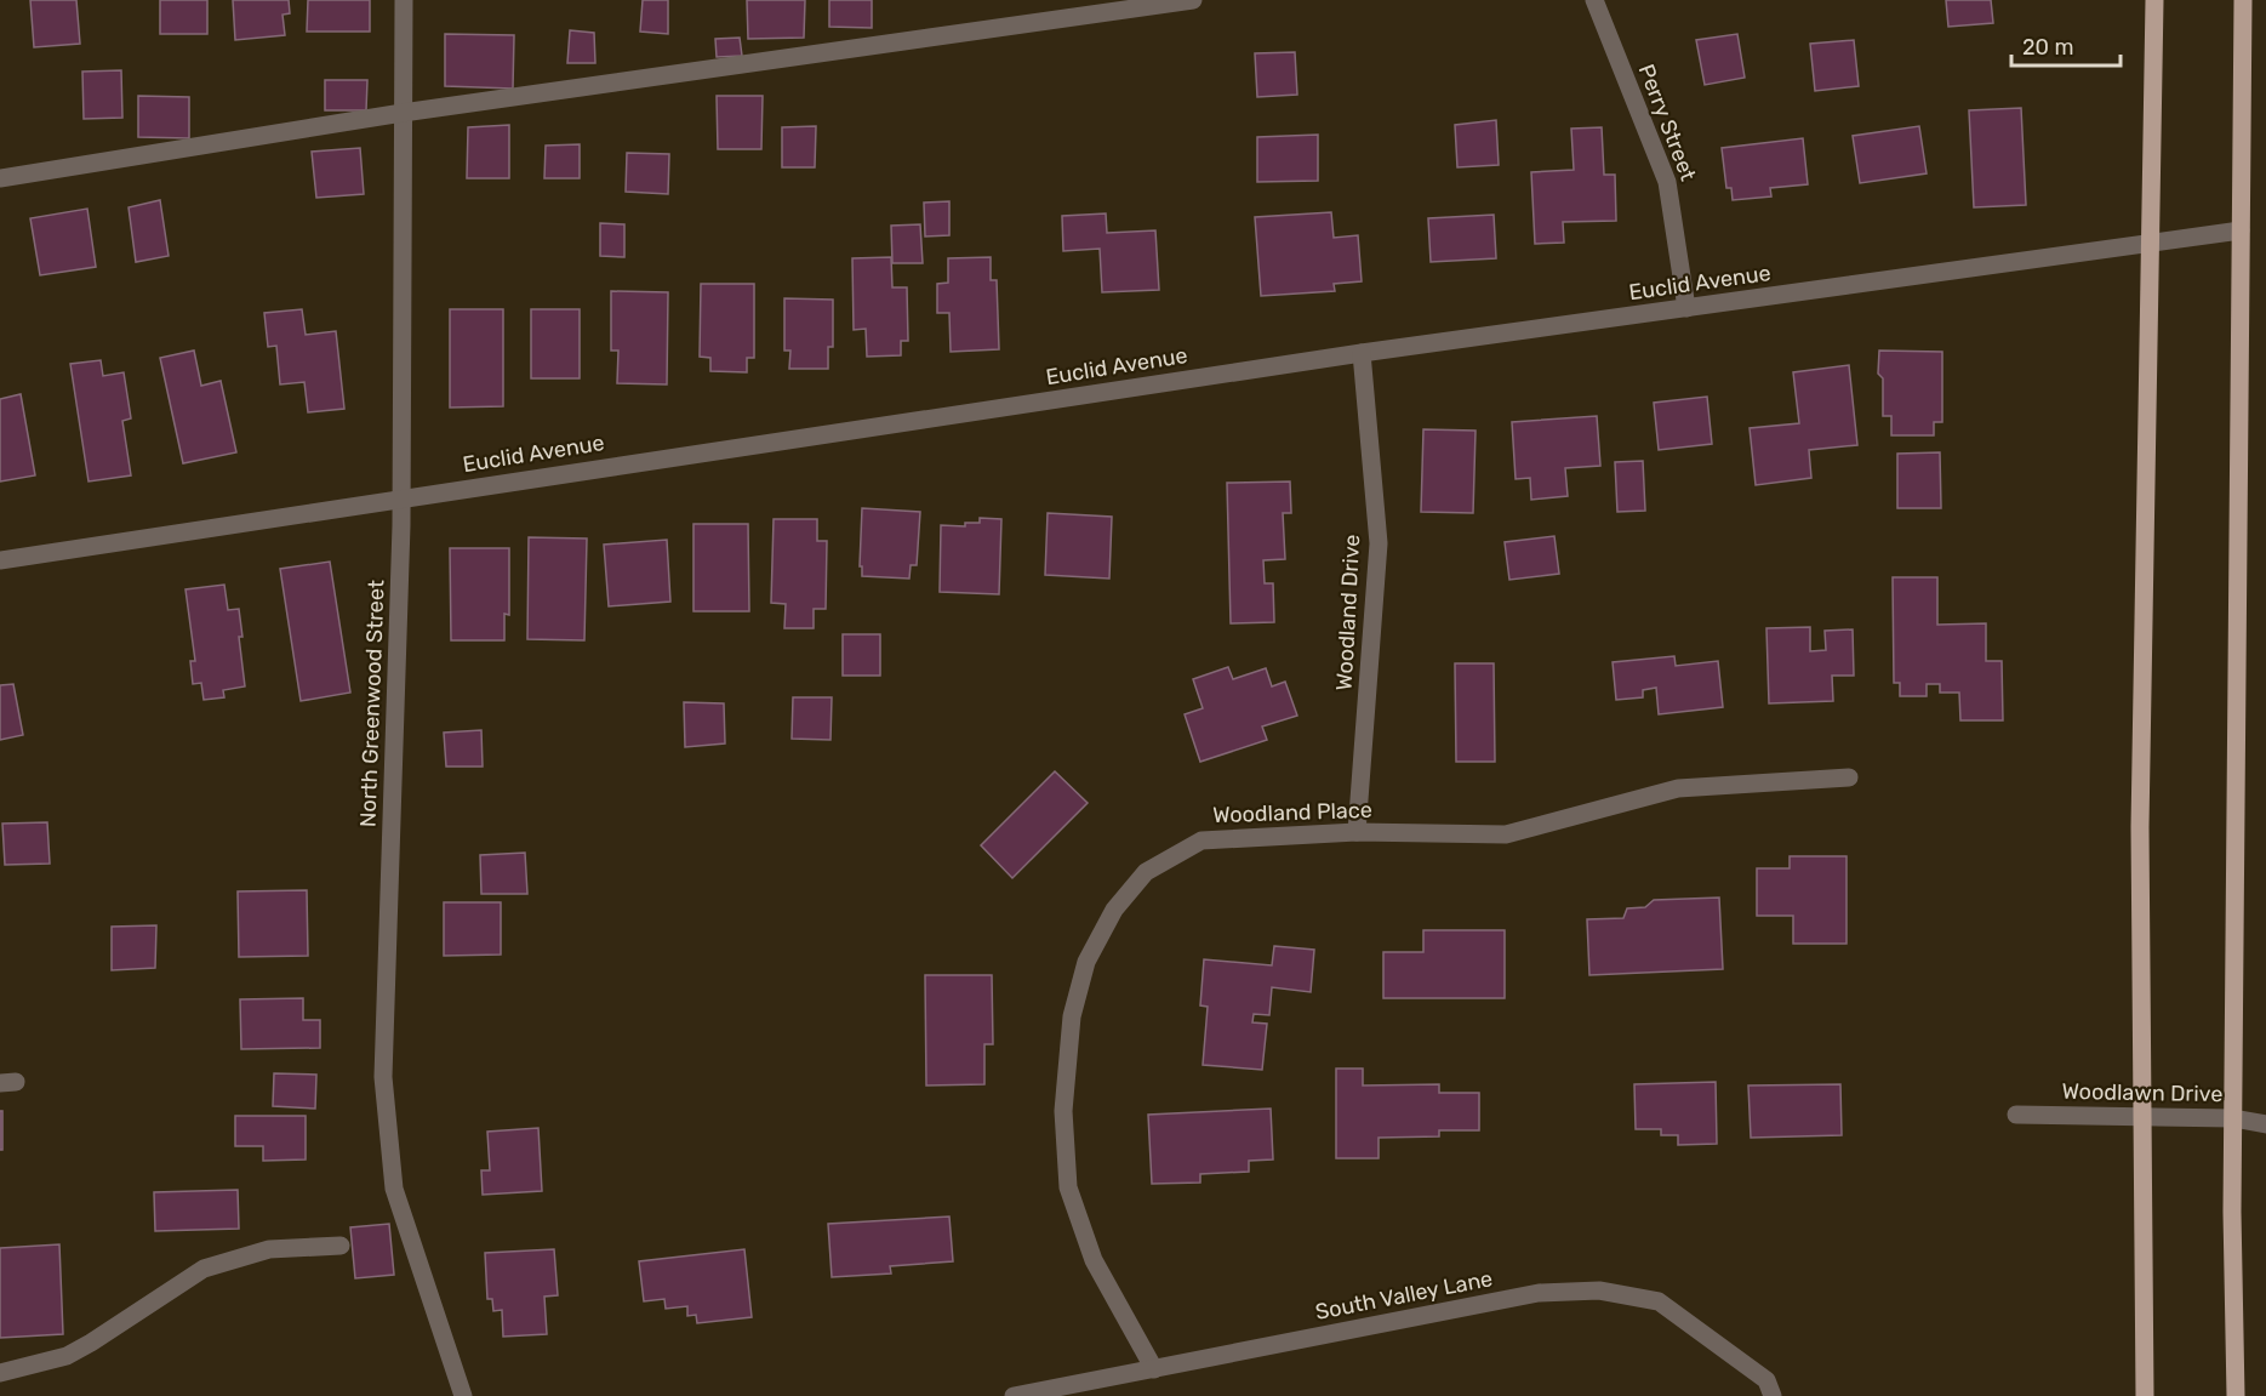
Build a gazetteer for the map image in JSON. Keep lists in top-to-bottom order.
{
  "streets": {
    "street": [
      "Perry Street",
      "Euclid Avenue",
      "Woodland Drive",
      "North Greenwood Street",
      "Woodland Place",
      "Woodlawn Drive",
      "South Valley Lane"
    ]
  },
  "crossings": [
    ["Perry Street", "Euclid Avenue"],
    ["Euclid Avenue", "Woodland Drive"],
    ["Euclid Avenue", "North Greenwood Street"],
    ["Woodland Drive", "Woodland Place"],
    ["Woodland Place", "South Valley Lane"]
  ],
  "scale_bar": "20 m"
}
